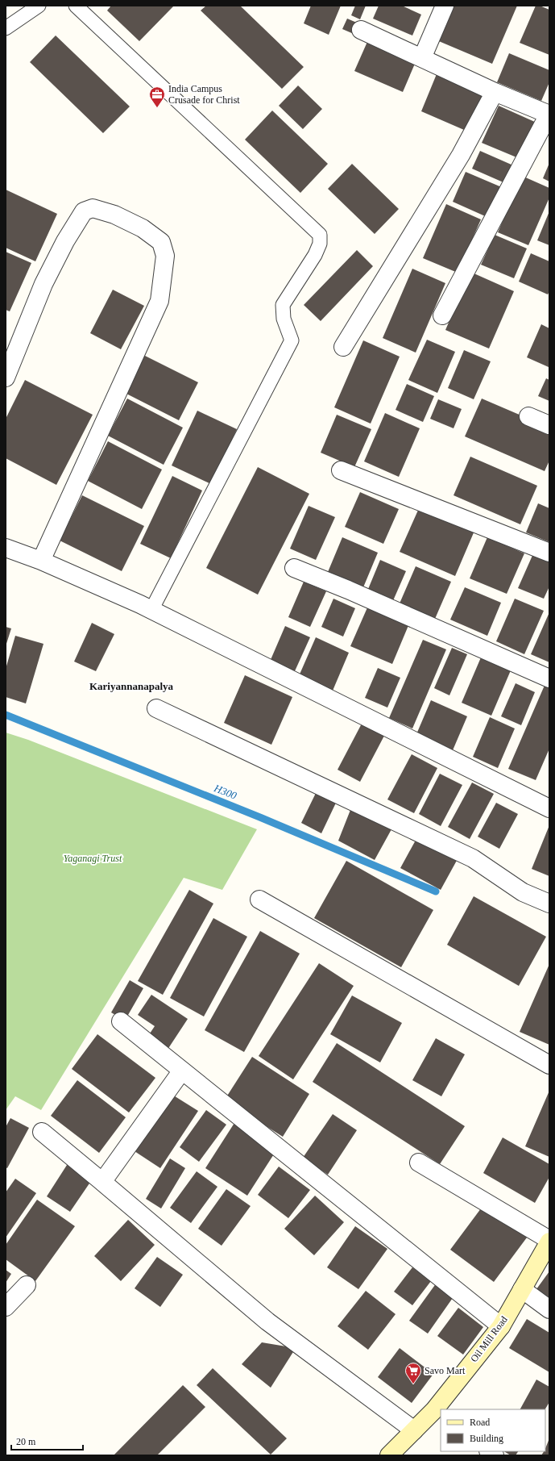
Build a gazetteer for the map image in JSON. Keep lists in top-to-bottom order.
{
  "streets": {
    "street": ["Oil Mill Road"]
  },
  "districts": ["Kariyannanapalya"],
  "water": ["H300"],
  "parks": ["Yaganagi Trust"],
  "places": {
    "office": ["India Campus Crusade for Christ"],
    "supermarket": ["Savo Mart"]
  },
  "legend": ["Road", "Building"],
  "scale_bar": "20 m"
}
